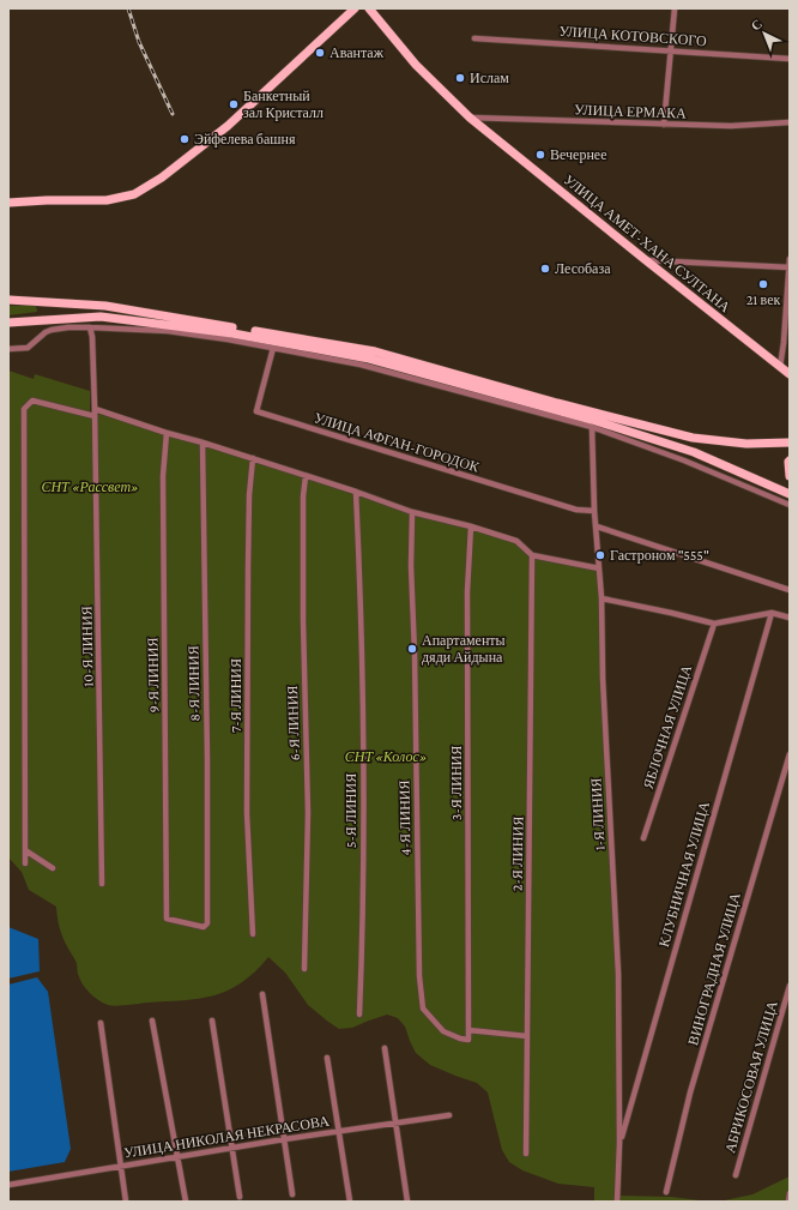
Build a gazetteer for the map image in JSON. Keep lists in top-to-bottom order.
{
  "streets": {
    "main road": ["УЛИЦА АМЕТ-ХАНА СУЛТАНА"],
    "street": [
      "УЛИЦА КОТОВСКОГО",
      "УЛИЦА ЕРМАКА",
      "УЛИЦА АФГАН-ГОРОДОК",
      "10-Я ЛИНИЯ",
      "9-Я ЛИНИЯ",
      "8-Я ЛИНИЯ",
      "7-Я ЛИНИЯ",
      "6-Я ЛИНИЯ",
      "ЯБЛОЧНАЯ УЛИЦА",
      "3-Я ЛИНИЯ",
      "5-Я ЛИНИЯ",
      "1-Я ЛИНИЯ",
      "4-Я ЛИНИЯ",
      "2-Я ЛИНИЯ",
      "КЛУБНИЧНАЯ УЛИЦА",
      "ВИНОГРАДНАЯ УЛИЦА",
      "АБРИКОСОВАЯ УЛИЦА",
      "УЛИЦА НИКОЛАЯ НЕКРАСОВА"
    ]
  },
  "crossings": [
    ["УЛИЦА ЕРМАКА", "УЛИЦА АМЕТ-ХАНА СУЛТАНА"],
    ["УЛИЦА АФГАН-ГОРОДОК", "1-Я ЛИНИЯ"],
    ["9-Я ЛИНИЯ", "8-Я ЛИНИЯ"],
    ["3-Я ЛИНИЯ", "4-Я ЛИНИЯ"],
    ["1-Я ЛИНИЯ", "КЛУБНИЧНАЯ УЛИЦА"]
  ],
  "parks": ["СНТ «Рассвет»", "СНТ «Колос»"],
  "places": [
    "Авантаж",
    "Ислам",
    "Банкетный зал Кристалл",
    "Эйфелева башня",
    "Вечернее",
    "Лесобаза",
    "21 век",
    "Гастроном \"555\"",
    "Апартаменты дяди Айдына"
  ],
  "north": "top left"
}
